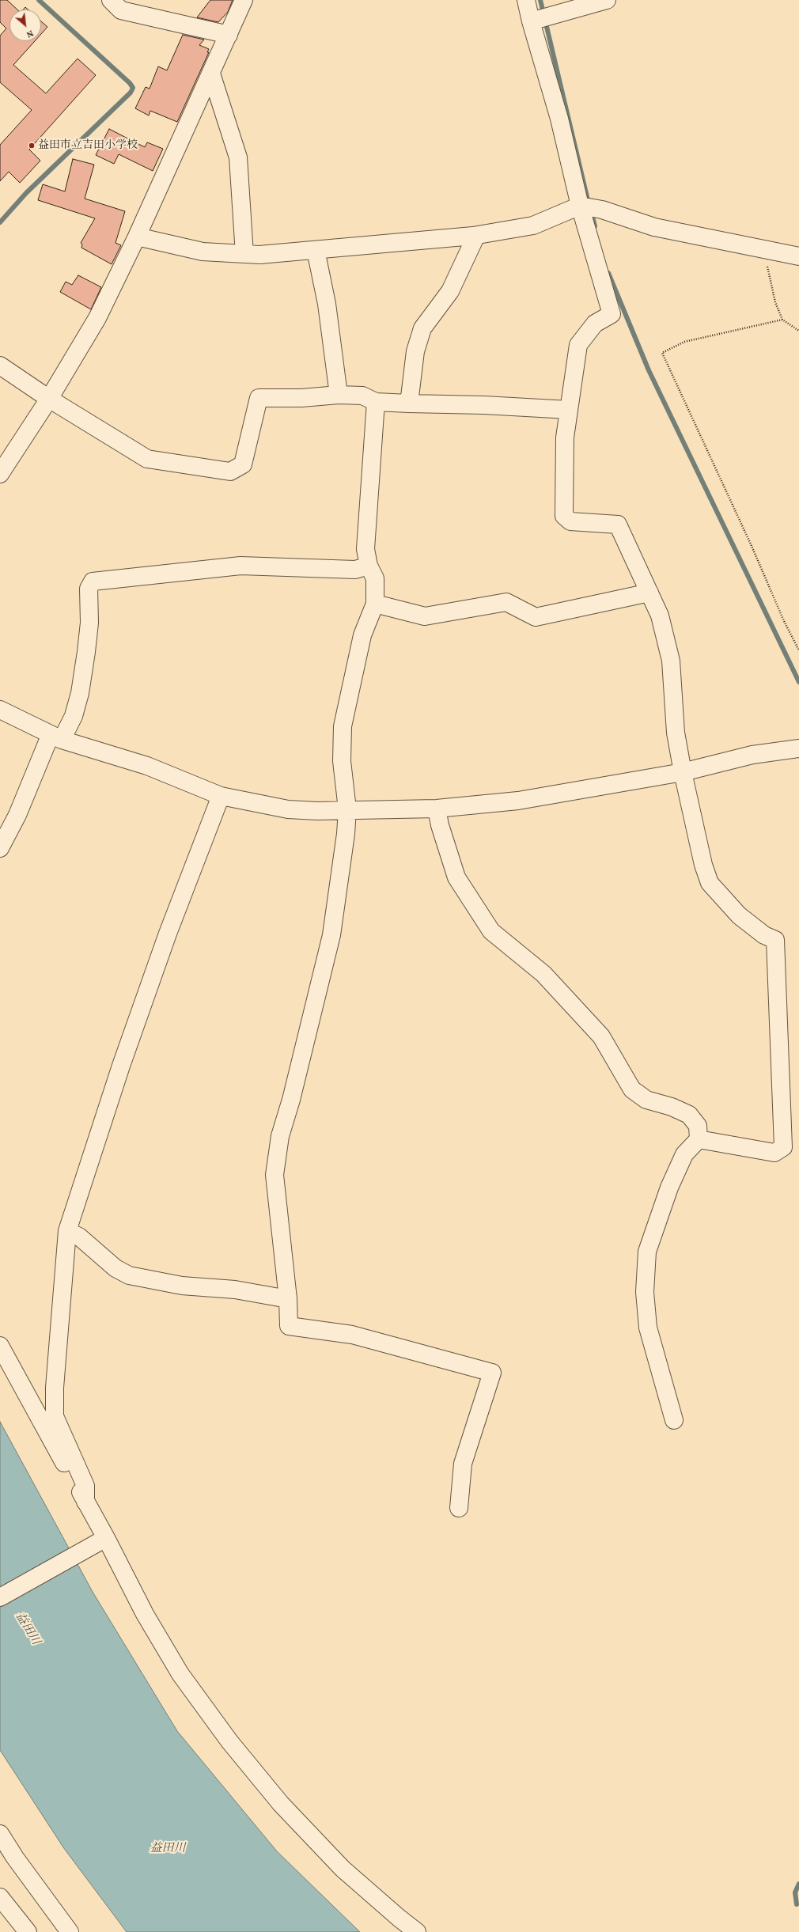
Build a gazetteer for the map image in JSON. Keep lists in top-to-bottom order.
{
  "water": ["益田川"],
  "places": ["益田市立吉田小学校"],
  "north": "bottom right"
}
